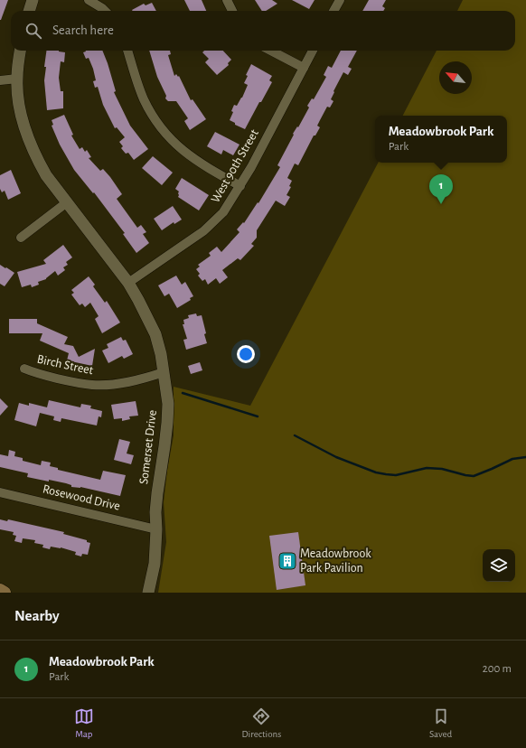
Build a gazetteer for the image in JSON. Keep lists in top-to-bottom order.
{
  "streets": {
    "street": [
      "West 90th Street",
      "Birch Street",
      "Somerset Drive",
      "Rosewood Drive"
    ]
  },
  "crossings": [
    ["West 90th Street", "Somerset Drive"],
    ["Birch Street", "Somerset Drive"],
    ["Somerset Drive", "Rosewood Drive"]
  ],
  "places": {
    "building": ["Meadowbrook Park Pavilion"]
  },
  "north": "top left",
  "page": {
    "search": "Search here",
    "popup": ["Meadowbrook Park", "Park"],
    "pins": "1",
    "heading": "Nearby",
    "list": [
      {
        "mark": "1",
        "name": "Meadowbrook Park",
        "note": "Park",
        "value": "200 m"
      }
    ],
    "nav": ["Map", "Directions", "Saved"]
  }
}
